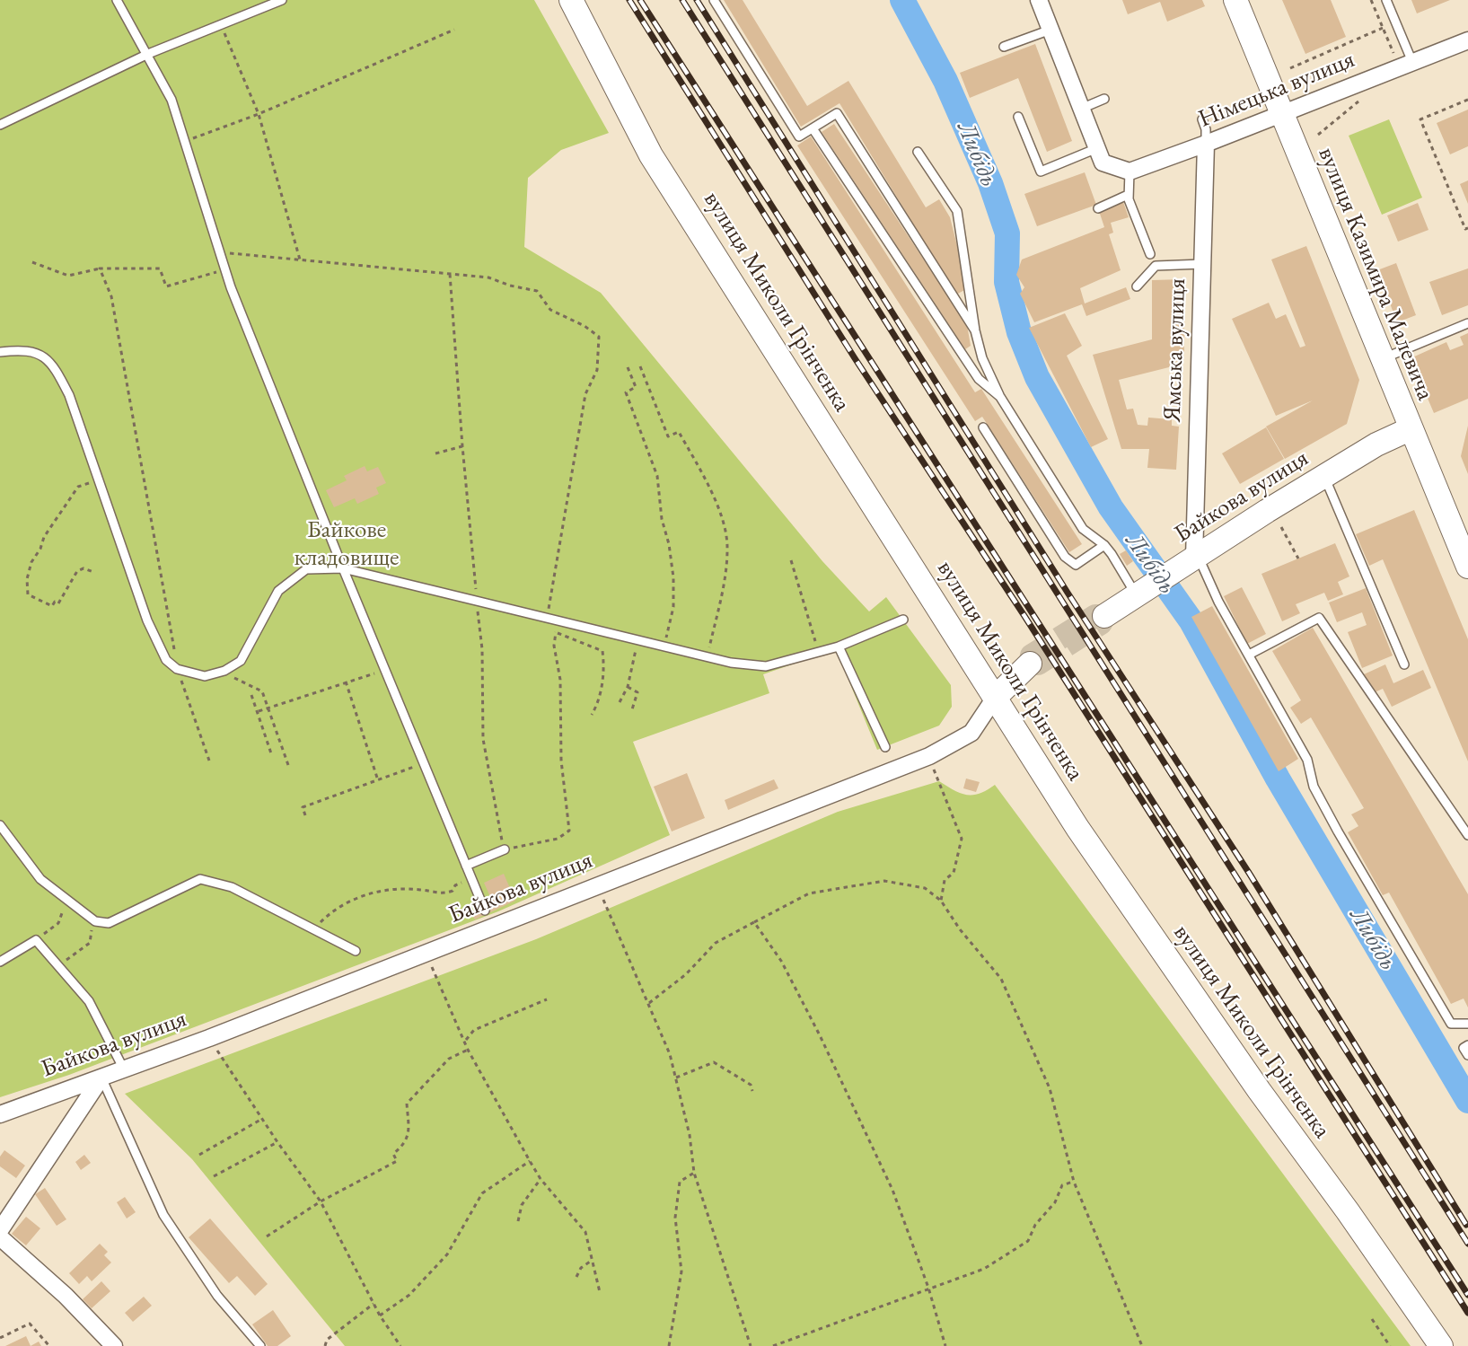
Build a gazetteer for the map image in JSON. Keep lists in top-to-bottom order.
{
  "streets": {
    "main road": ["вулиця Казимира Малевича", "вулиця Миколи Грінченка", "Байкова вулиця"],
    "street": ["Німецька вулиця", "Ямська вулиця"]
  },
  "crossings": [
    ["Німецька вулиця", "вулиця Казимира Малевича"],
    ["Німецька вулиця", "Ямська вулиця"],
    ["вулиця Казимира Малевича", "Байкова вулиця"],
    ["вулиця Миколи Грінченка", "Байкова вулиця"],
    ["Ямська вулиця", "Байкова вулиця"]
  ],
  "water": ["Либідь"],
  "parks": ["Байкове кладовище"]
}
